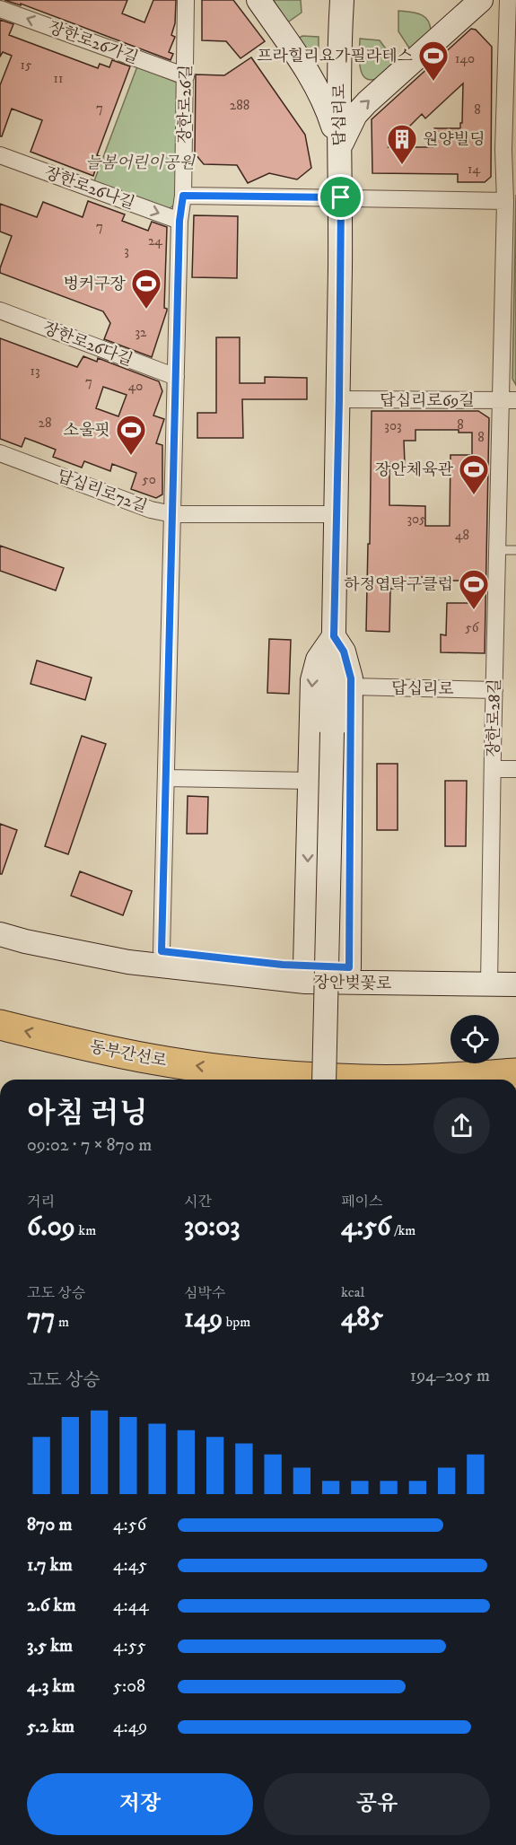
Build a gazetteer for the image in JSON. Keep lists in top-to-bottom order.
{
  "streets": {
    "highway": ["동부간선로"],
    "main road": ["답십리로", "장안벚꽃로"],
    "street": [
      "장한로26가길",
      "장한로26길",
      "장한로26나길",
      "장한로26다길",
      "답십리로69길",
      "답십리로72길",
      "장한로28길"
    ]
  },
  "crossings": [
    ["장한로26가길", "장한로26길"],
    ["장한로26길", "장한로26나길"],
    ["장한로26길", "장한로26다길"],
    ["장한로26길", "답십리로72길"],
    ["장한로26길", "장안벚꽃로"],
    ["답십리로", "답십리로69길"],
    ["답십리로", "답십리로72길"],
    ["답십리로", "장한로28길"],
    ["답십리로69길", "장한로28길"],
    ["장한로28길", "장안벚꽃로"]
  ],
  "one_way": ["장한로26가길", "장한로26나길", "동부간선로"],
  "parks": ["늘봄어린이공원"],
  "places": {
    "sports": [
      "프라힐리요가필라테스",
      "벙커구장",
      "소울핏",
      "장안체육관",
      "하정엽탁구클럽"
    ],
    "building": ["원양빌딩"]
  },
  "house_numbers": [
    "140",
    "15",
    "11",
    "288",
    "7",
    "8",
    "14",
    "7",
    "24",
    "3",
    "32",
    "13",
    "7",
    "40",
    "28",
    "8",
    "303",
    "8",
    "50",
    "305",
    "48",
    "56"
  ],
  "page": {
    "heading": ["아침 러닝", "09:02 · 7 × 870 m"],
    "stats": [
      ["거리", "6.09 km"],
      ["시간", "30:03"],
      ["페이스", "4:56 /km"],
      ["고도 상승", "77 m"],
      ["심박수", "149 bpm"],
      ["kcal", "485"]
    ],
    "chart": ["고도 상승", "194–205 m"],
    "list": [
      {
        "name": "870 m",
        "note": "4:56"
      },
      {
        "name": "1.7 km",
        "note": "4:45"
      },
      {
        "name": "2.6 km",
        "note": "4:44"
      },
      {
        "name": "3.5 km",
        "note": "4:55"
      },
      {
        "name": "4.3 km",
        "note": "5:08"
      },
      {
        "name": "5.2 km",
        "note": "4:49"
      }
    ],
    "buttons": ["저장", "공유"]
  }
}
